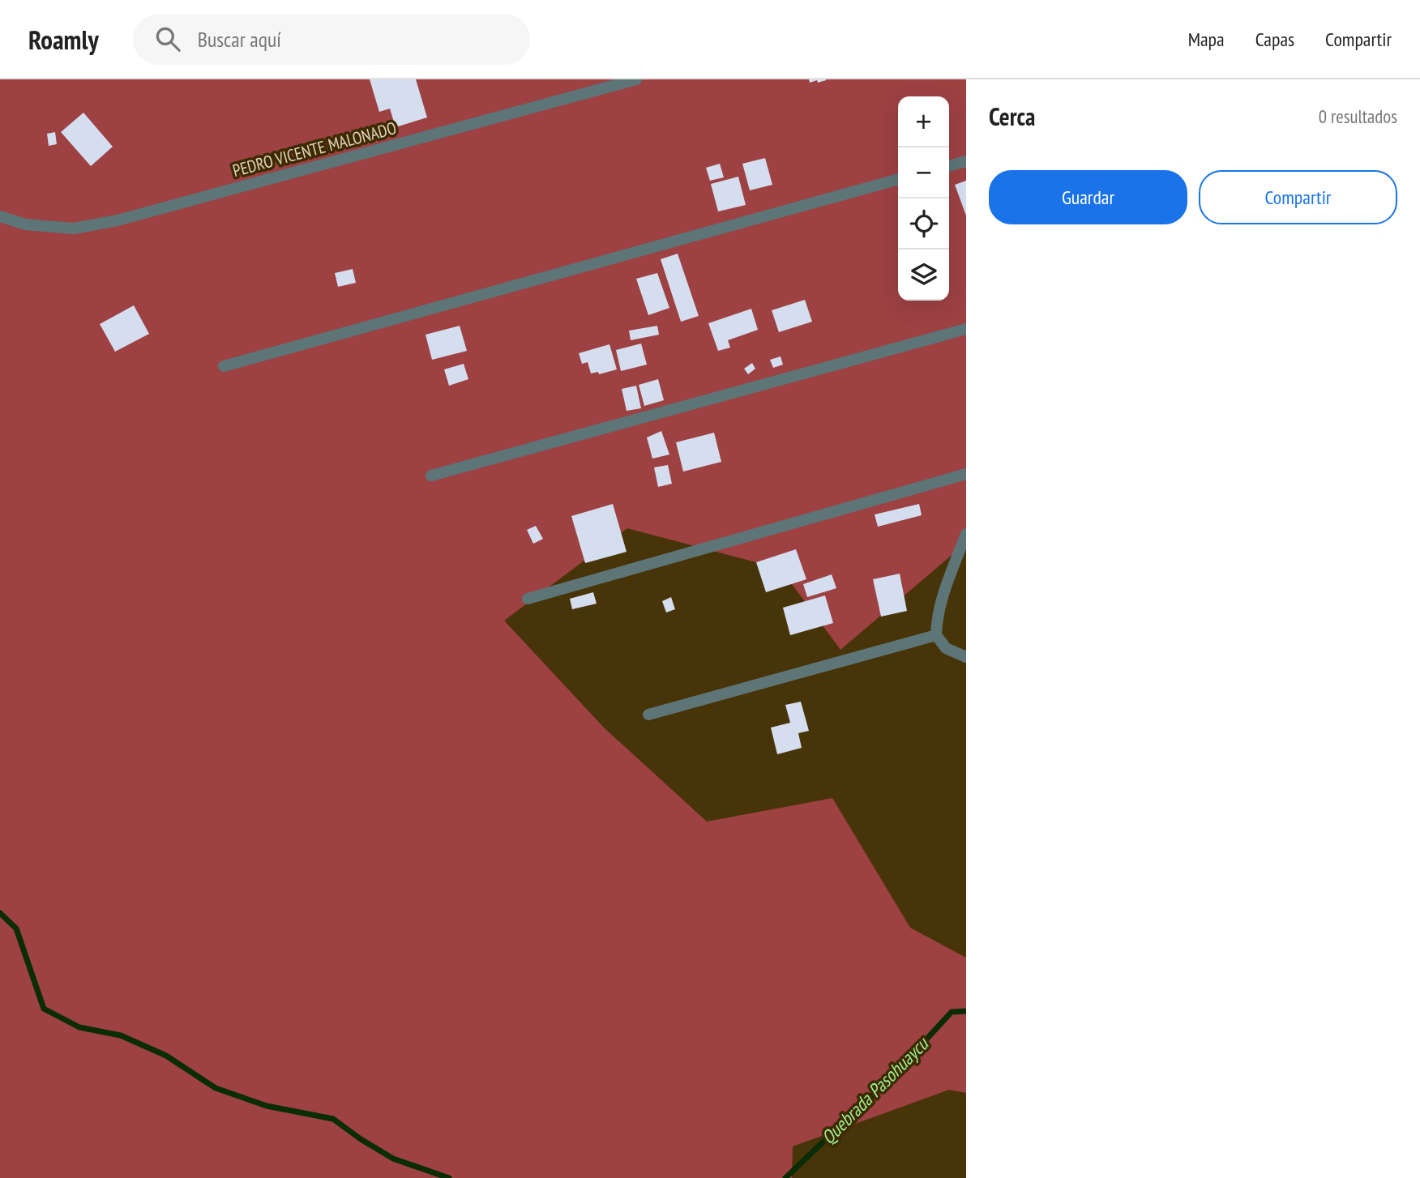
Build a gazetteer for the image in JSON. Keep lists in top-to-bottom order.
{
  "streets": {
    "street": ["PEDRO VICENTE MALONADO"]
  },
  "water": ["Quebrada Pasohuaycu"],
  "page": {
    "header": "Roamly",
    "search": "Buscar aquí",
    "nav": ["Mapa", "Capas", "Compartir"],
    "heading": ["Cerca", "0 resultados"],
    "map_buttons": ["+", "−"],
    "buttons": ["Guardar", "Compartir"]
  }
}
